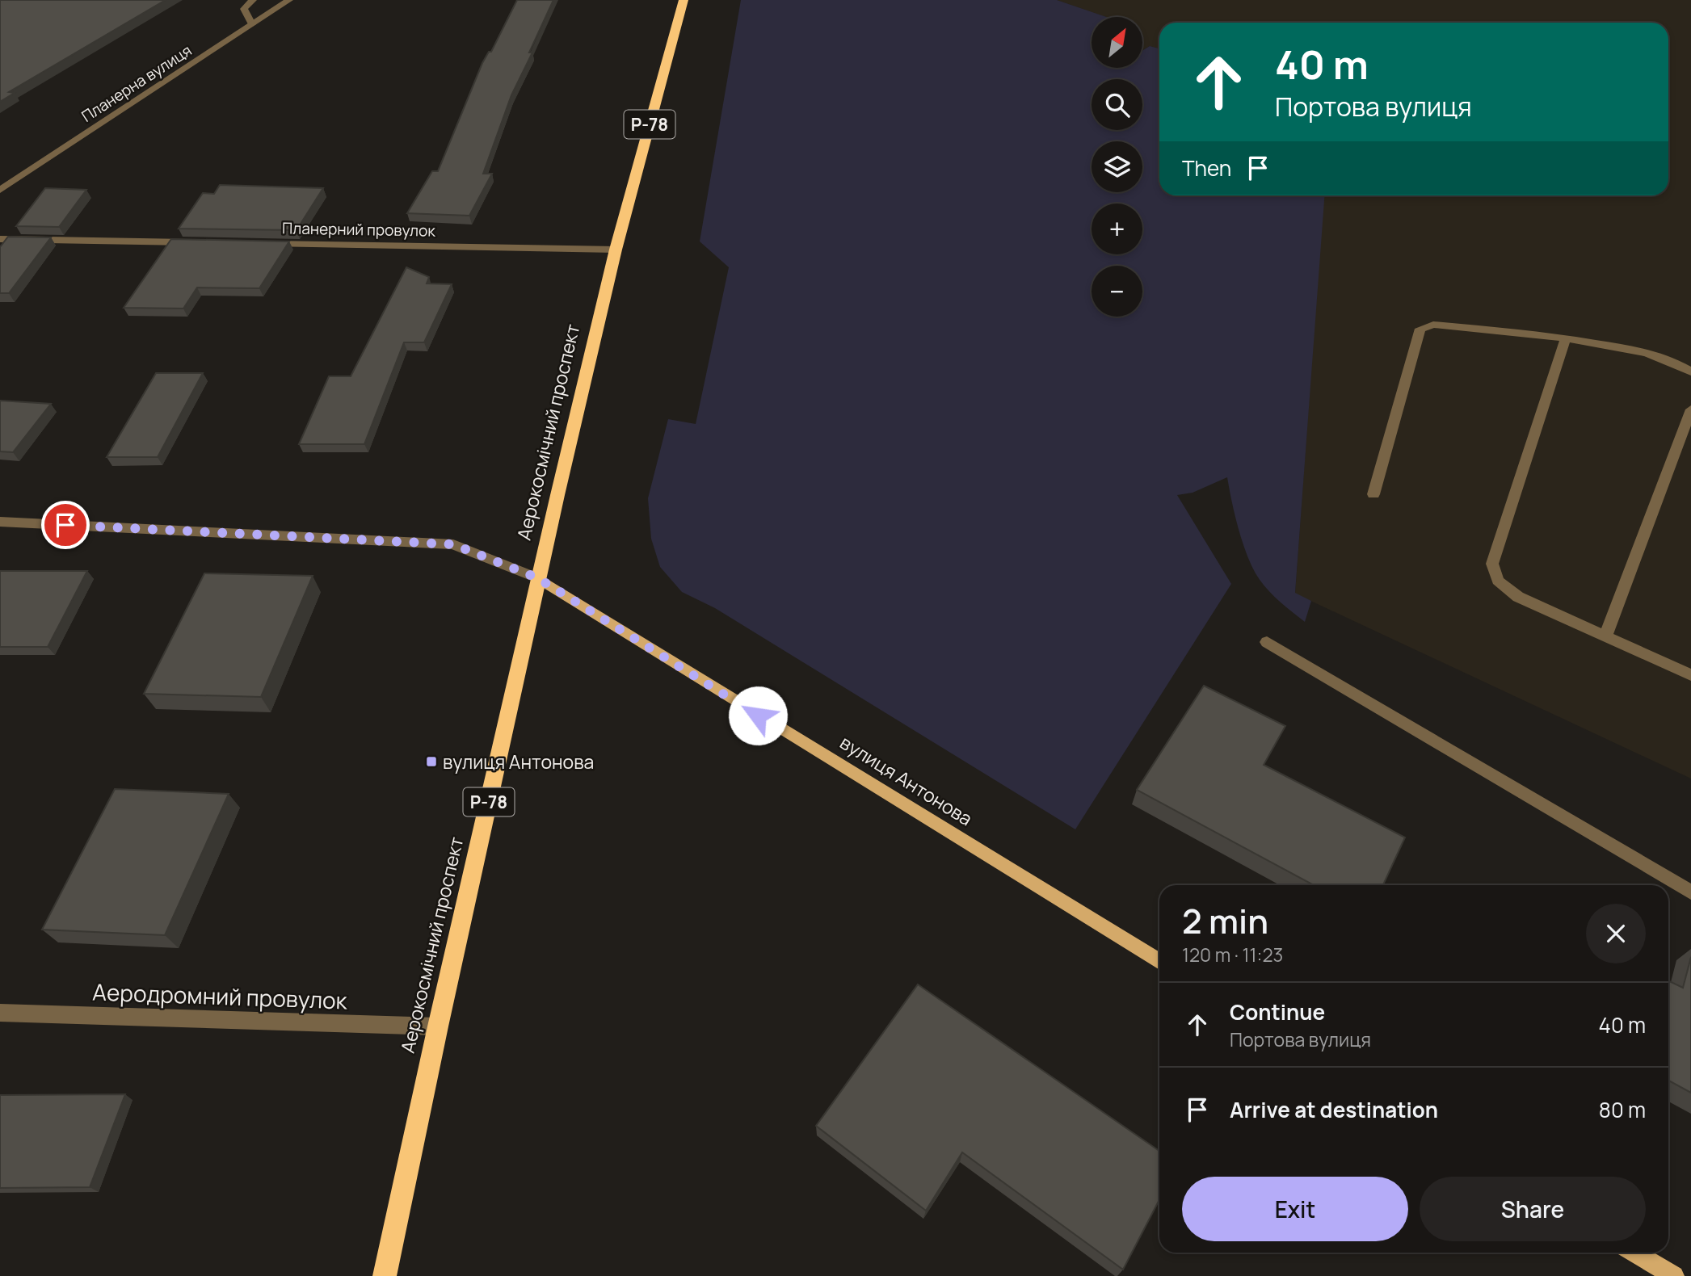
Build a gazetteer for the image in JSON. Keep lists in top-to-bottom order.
{
  "streets": {
    "highway": ["Р-78", "Аерокосмічний проспект"],
    "main road": ["вулиця Антонова"],
    "street": ["Планерна вулиця", "Планерний провулок", "Аеродромний провулок"]
  },
  "crossings": [
    ["Планерний провулок", "Аерокосмічний проспект"],
    ["Аерокосмічний проспект", "вулиця Антонова"],
    ["Аерокосмічний проспект", "Аеродромний провулок"]
  ],
  "places": {
    "transit": ["вулиця Антонова"]
  },
  "north": "top right",
  "page": {
    "map_buttons": ["+", "−"],
    "turn": ["40 m", "Портова вулиця"],
    "then": "Then",
    "heading": ["2 min", "120 m · 11:23"],
    "list": [
      {
        "name": "Continue",
        "note": "Портова вулиця",
        "value": "40 m"
      },
      {
        "name": "Arrive at destination",
        "value": "80 m"
      }
    ],
    "buttons": ["Exit", "Share"]
  }
}
